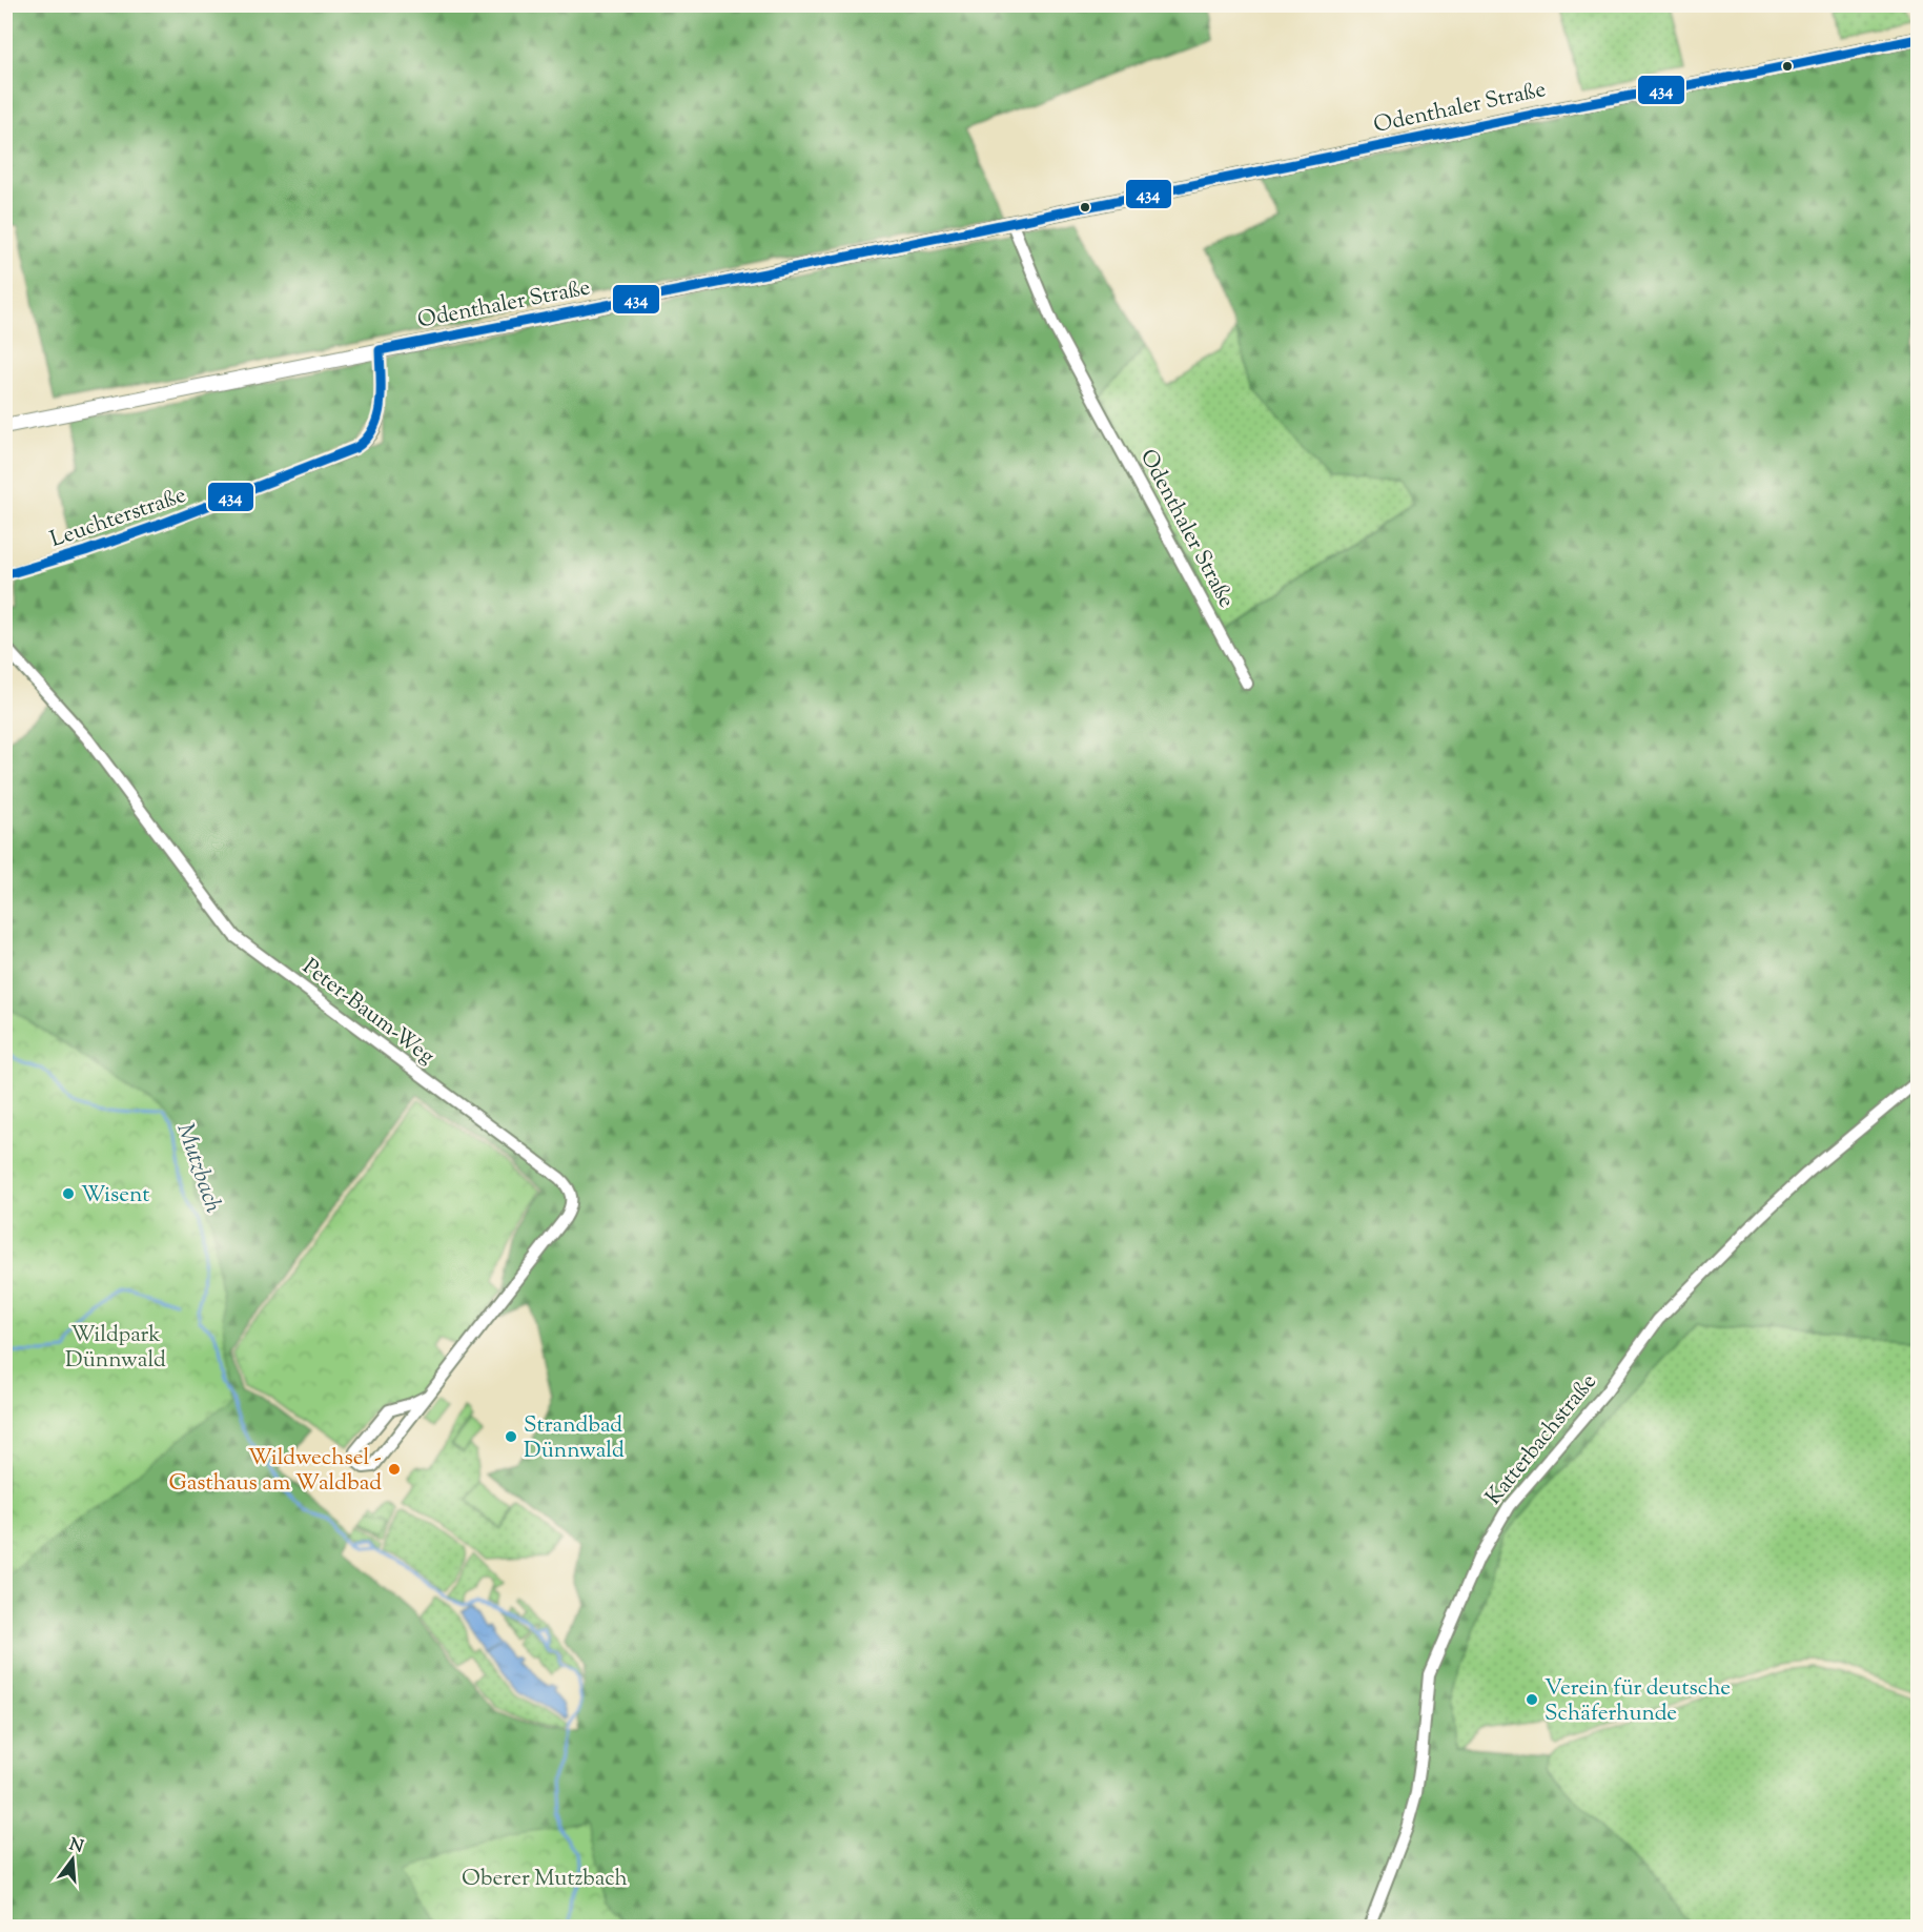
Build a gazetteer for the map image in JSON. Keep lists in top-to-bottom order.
{
  "streets": {
    "main road": ["Odenthaler Straße"],
    "street": ["Leuchterstraße", "Peter-Baum-Weg", "Katterbachstraße"]
  },
  "crossings": [
    ["Odenthaler Straße", "Leuchterstraße"]
  ],
  "water": ["Mutzbach"],
  "parks": ["Wildpark Dünnwald", "Oberer Mutzbach"],
  "places": [
    "Wisent",
    "Strandbad Dünnwald",
    "Wildwechsel - Gasthaus am Waldbad",
    "Verein für deutsche Schäferhunde"
  ],
  "lines": ["transit line 434"],
  "north": "top"
}
